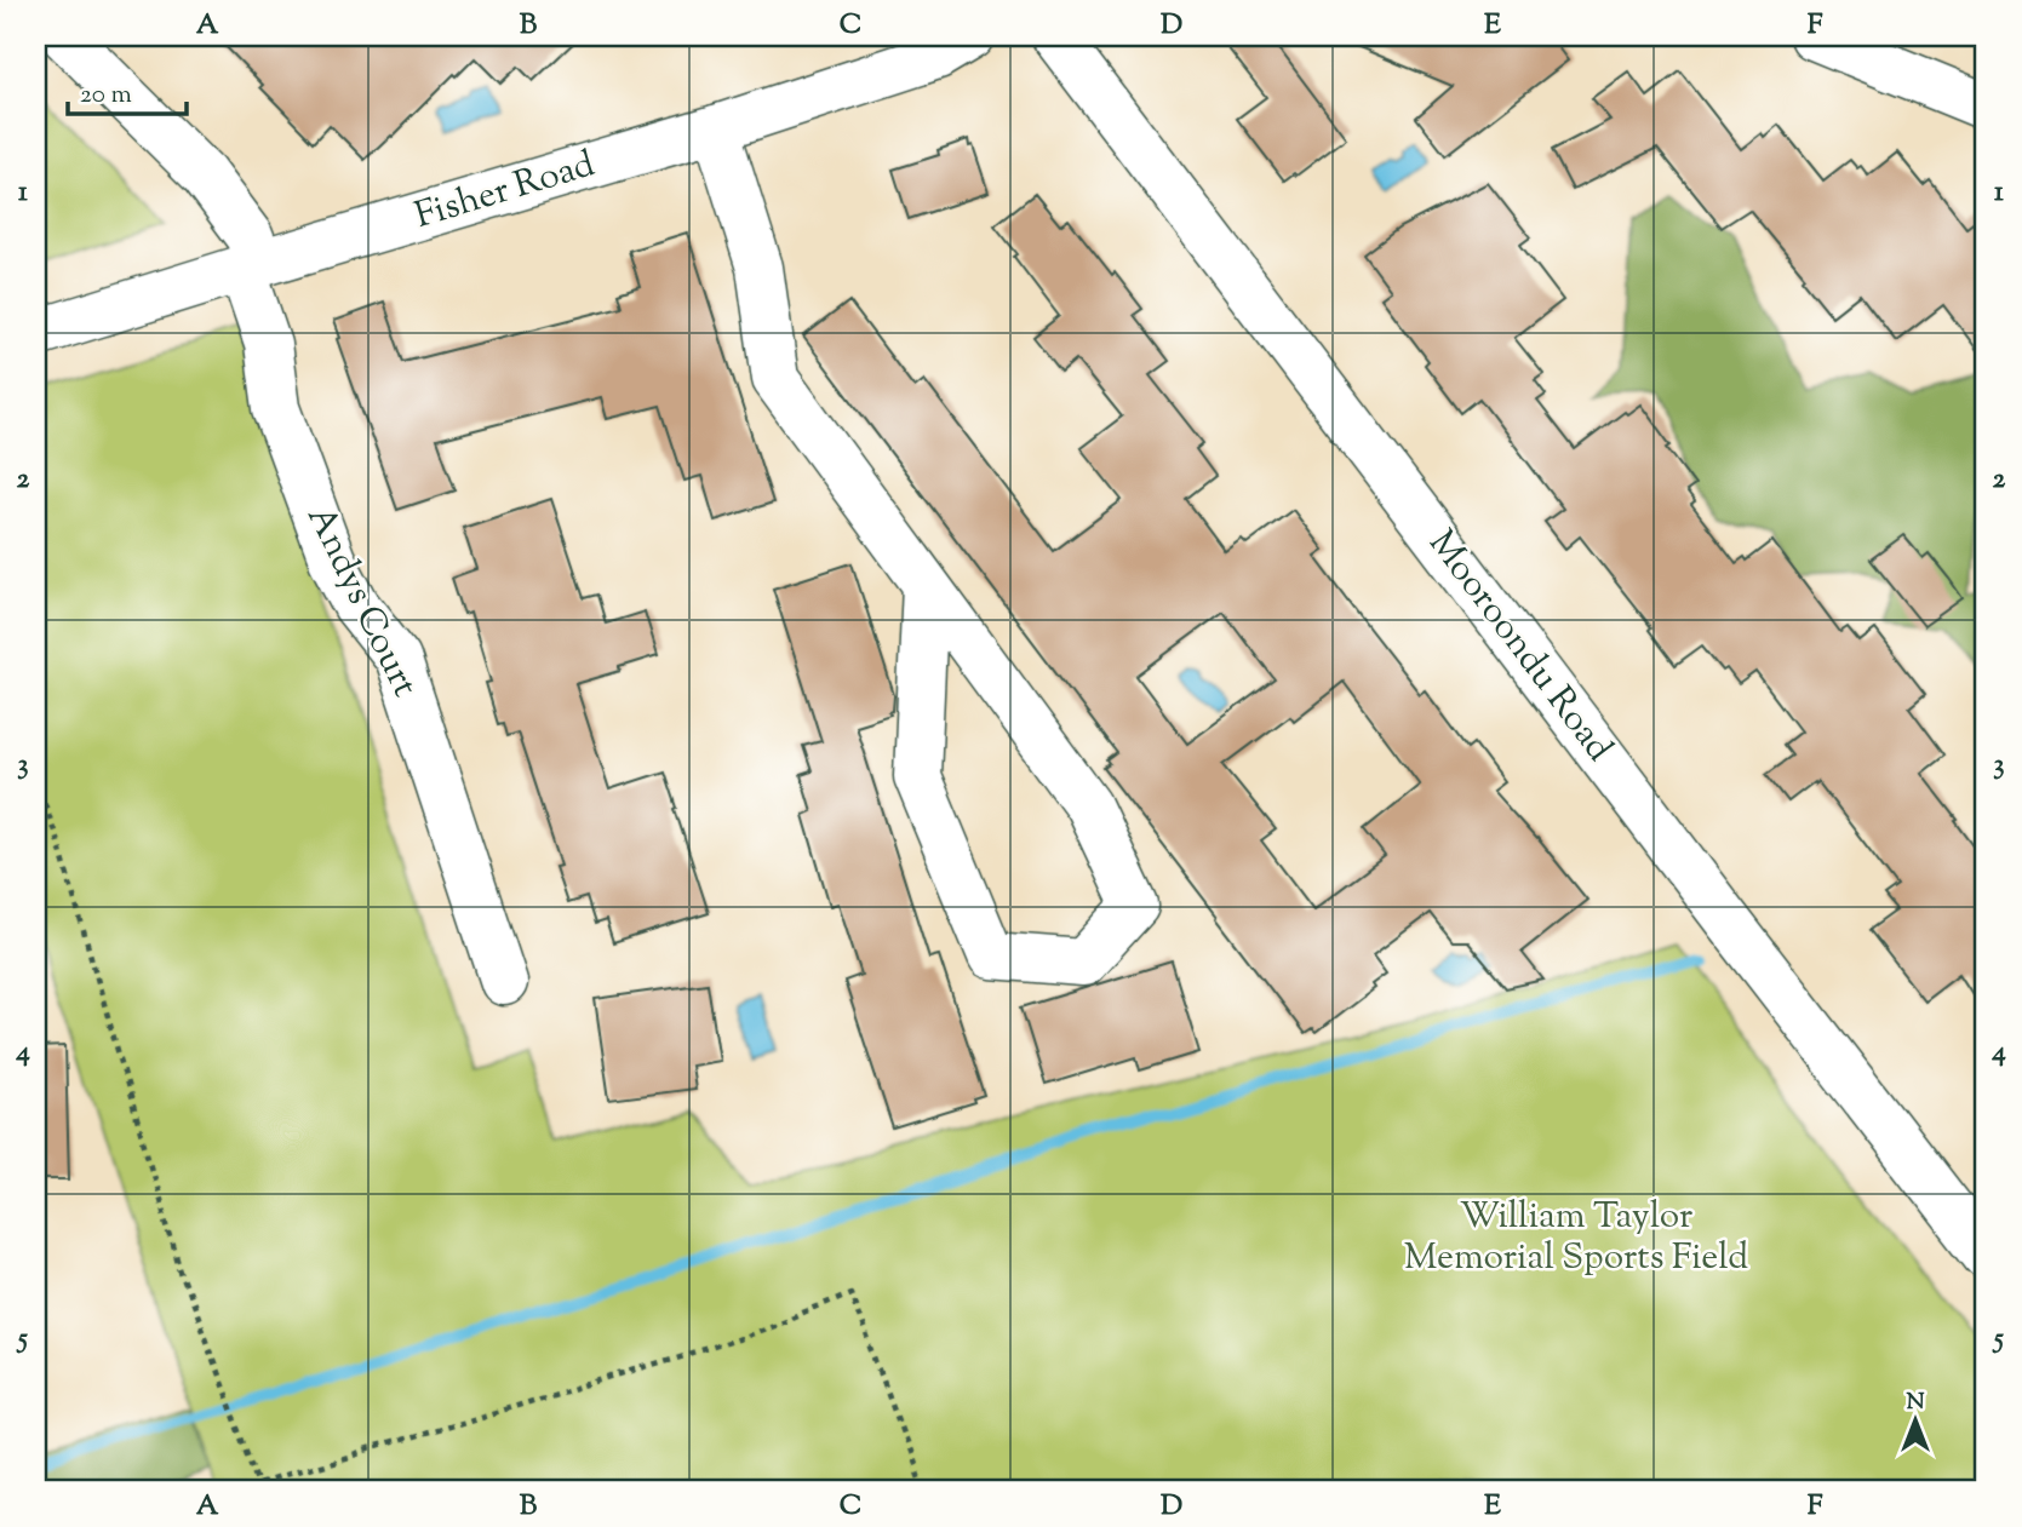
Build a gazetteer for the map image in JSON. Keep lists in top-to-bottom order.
{
  "streets": {
    "street": ["Fisher Road", "Andys Court", "Mooroondu Road"]
  },
  "crossings": [
    ["Fisher Road", "Andys Court"]
  ],
  "parks": ["William Taylor Memorial Sports Field"],
  "scale_bar": "20 m",
  "north": "top",
  "grid": {
    "columns": [
      "A",
      "B",
      "C",
      "D",
      "E",
      "F"
    ],
    "rows": [
      "1",
      "2",
      "3",
      "4",
      "5"
    ]
  }
}
